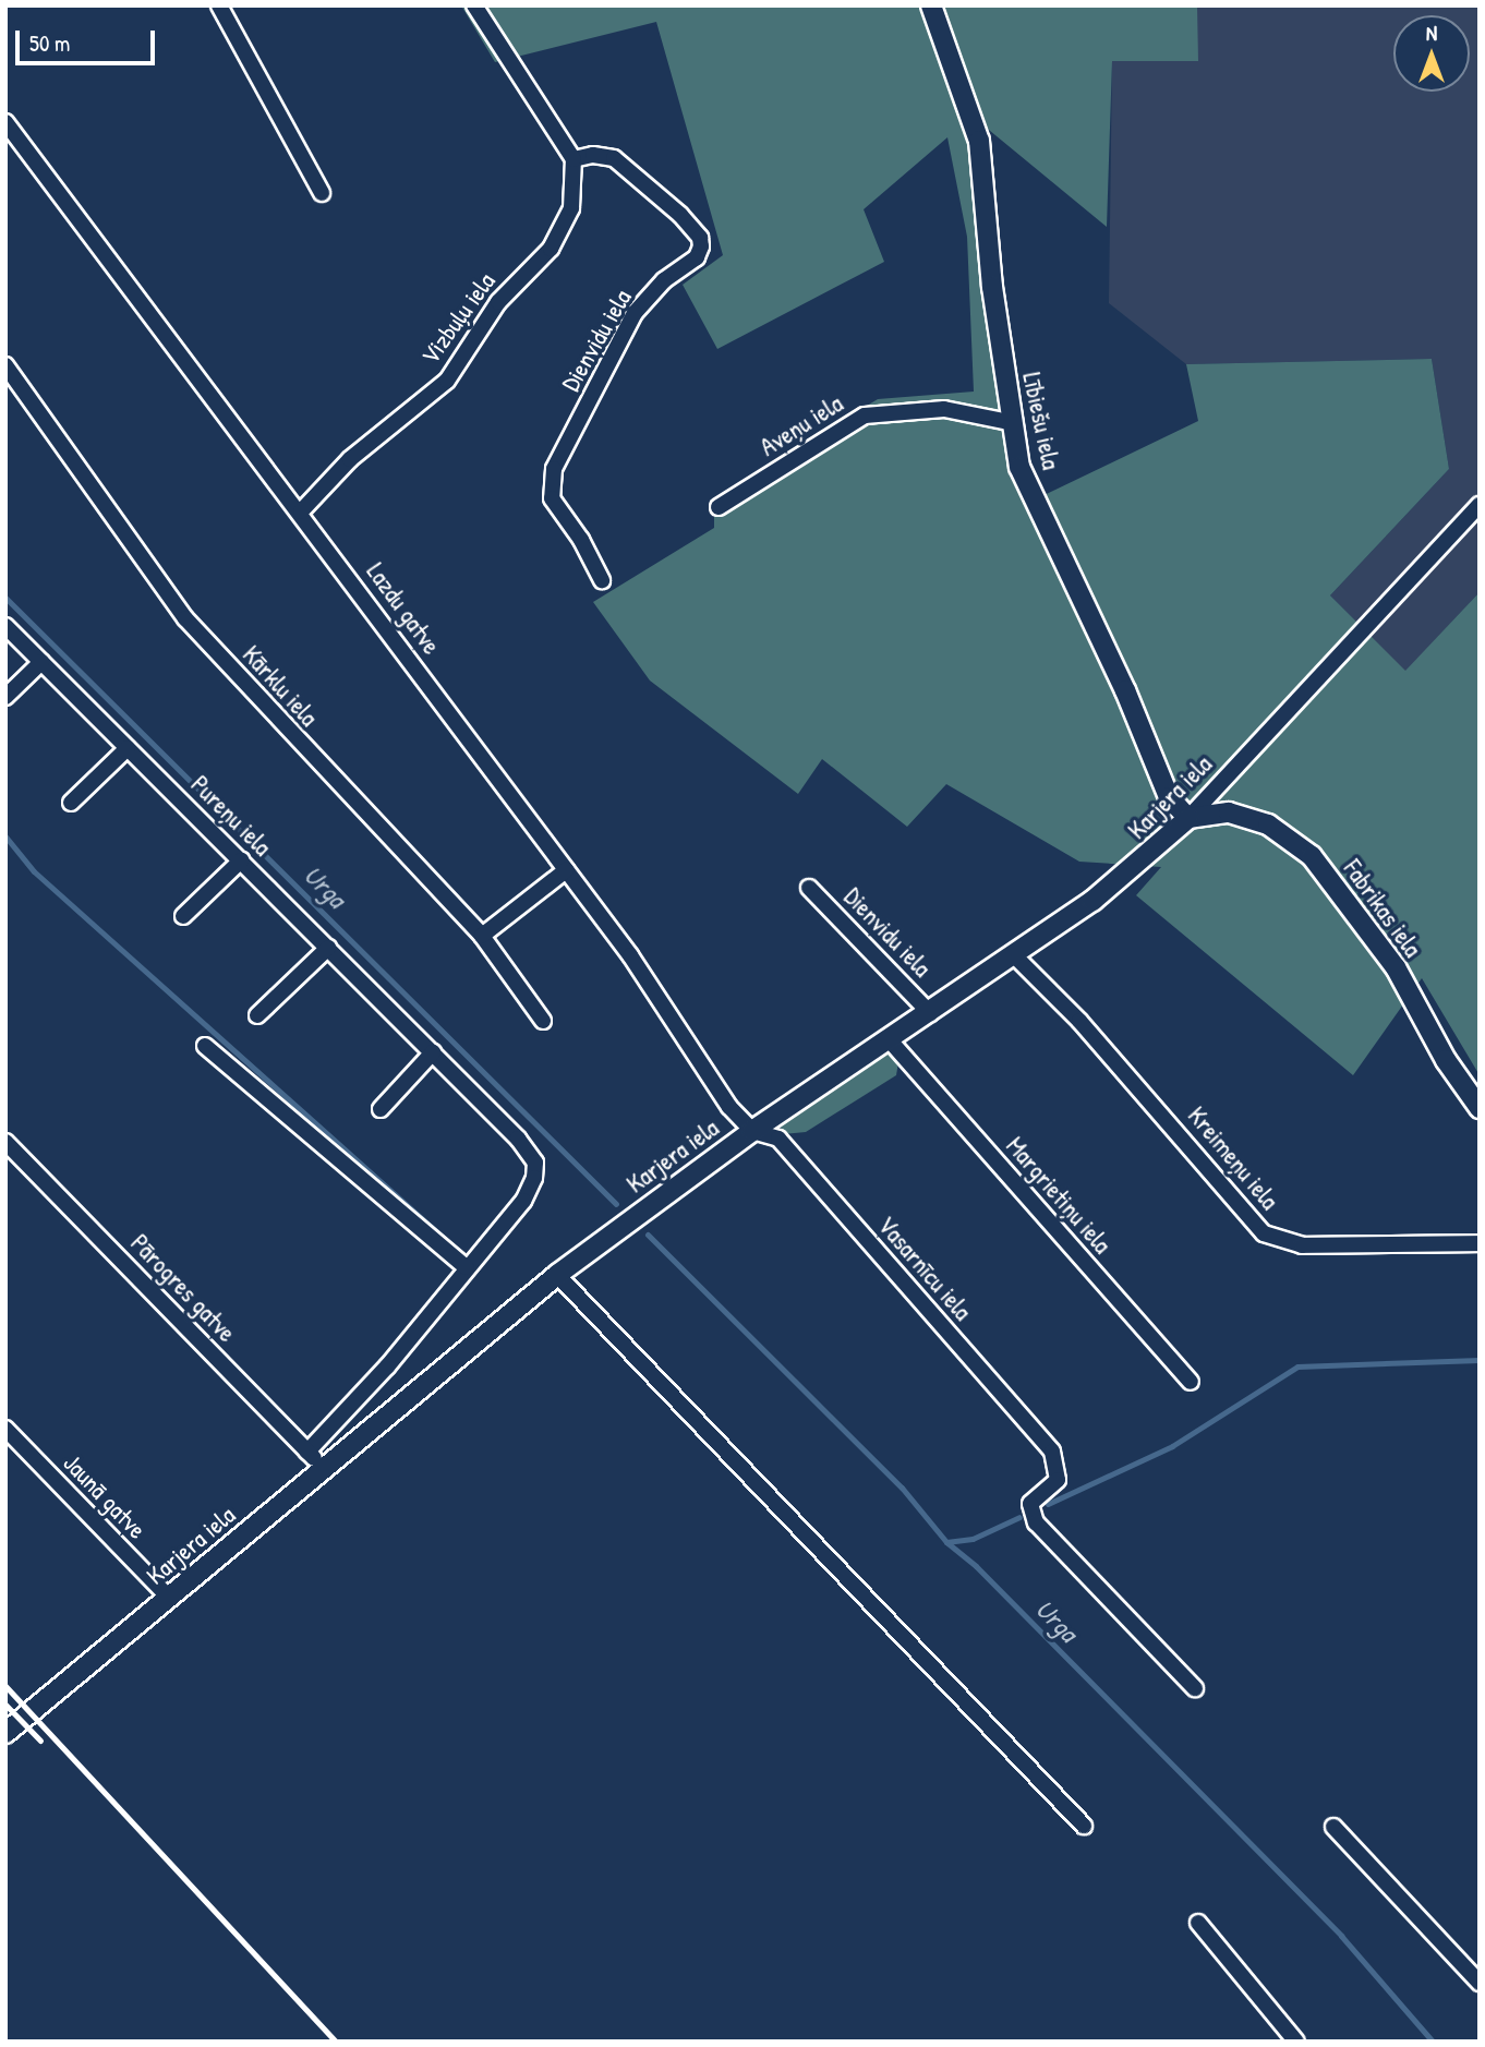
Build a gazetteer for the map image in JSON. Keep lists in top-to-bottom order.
{
  "streets": {
    "street": [
      "Vizbuļu iela",
      "Dienvidu iela",
      "Lībiešu iela",
      "Aveņu iela",
      "Lazdu gatve",
      "Kārklu iela",
      "Karjera iela",
      "Pureņu iela",
      "Fabrikas iela",
      "Kreimeņu iela",
      "Margrietiņu iela",
      "Vasarnīcu iela",
      "Pārogres gatve",
      "Jaunā gatve"
    ]
  },
  "crossings": [
    ["Vizbuļu iela", "Dienvidu iela"],
    ["Vizbuļu iela", "Lazdu gatve"],
    ["Dienvidu iela", "Karjera iela"],
    ["Lībiešu iela", "Aveņu iela"],
    ["Lībiešu iela", "Karjera iela"],
    ["Lībiešu iela", "Fabrikas iela"],
    ["Lazdu gatve", "Karjera iela"],
    ["Lazdu gatve", "Vasarnīcu iela"],
    ["Karjera iela", "Fabrikas iela"],
    ["Karjera iela", "Kreimeņu iela"],
    ["Karjera iela", "Margrietiņu iela"],
    ["Karjera iela", "Vasarnīcu iela"],
    ["Karjera iela", "Pārogres gatve"],
    ["Karjera iela", "Jaunā gatve"],
    ["Pureņu iela", "Pārogres gatve"]
  ],
  "water": ["Urga"],
  "scale_bar": "50 m",
  "north": "top"
}
